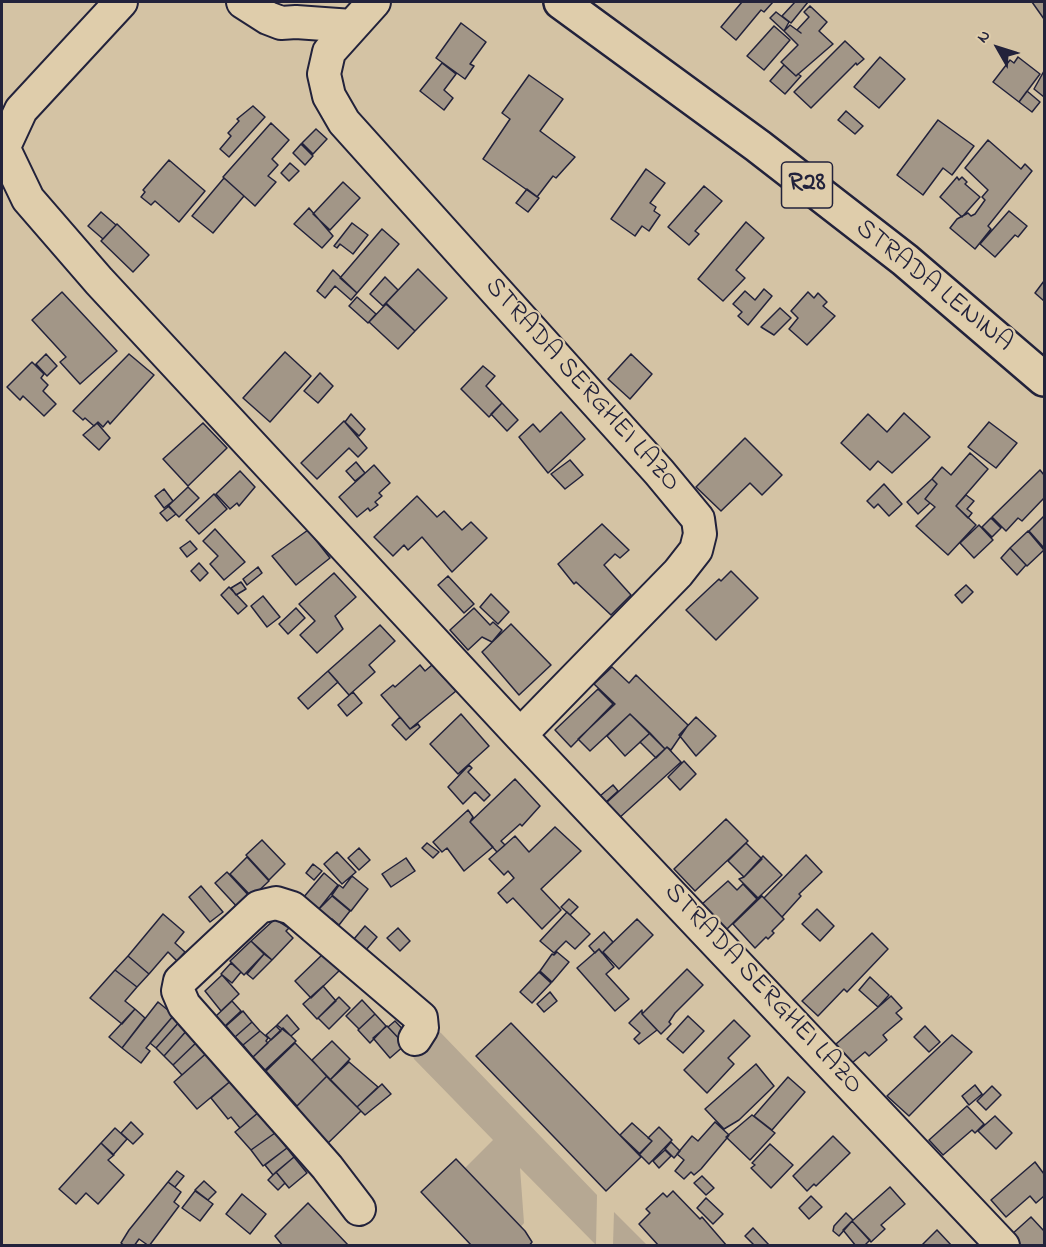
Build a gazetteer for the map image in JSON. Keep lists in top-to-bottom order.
{
  "streets": {
    "main road": ["R28", "STRADA LENINA"],
    "street": ["STRADA SERGHEI LAZO"]
  },
  "north": "top left"
}
